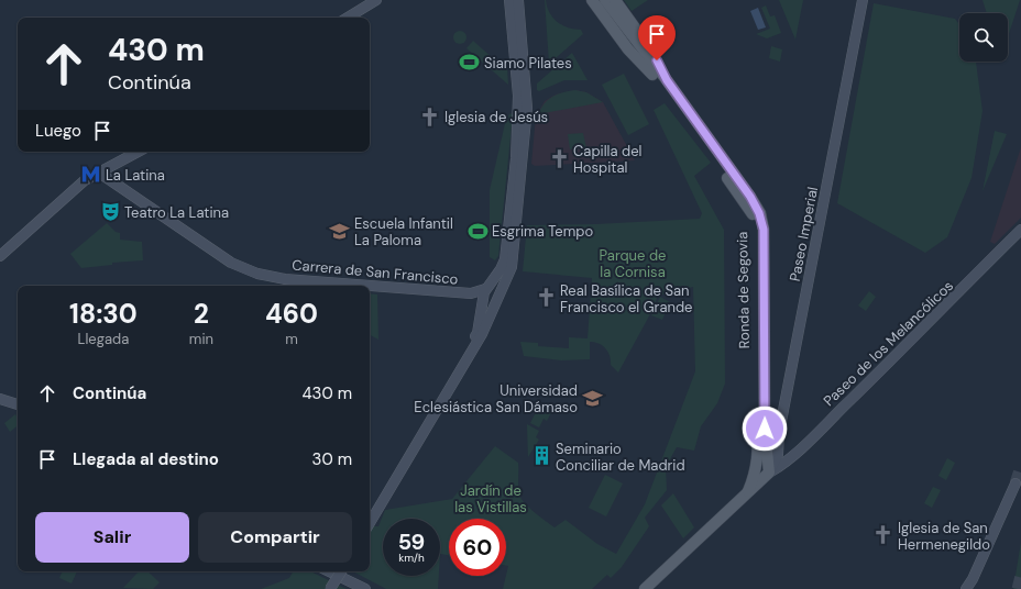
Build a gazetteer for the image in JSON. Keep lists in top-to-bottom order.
{
  "streets": {
    "main road": [
      "Paseo Imperial",
      "Carrera de San Francisco",
      "Ronda de Segovia",
      "Paseo de los Melancólicos"
    ]
  },
  "crossings": [
    ["Paseo Imperial", "Ronda de Segovia"],
    ["Paseo Imperial", "Paseo de los Melancólicos"],
    ["Ronda de Segovia", "Paseo de los Melancólicos"]
  ],
  "parks": ["Parque de la Cornisa", "Jardín de las Vistillas"],
  "places": {
    "sports": ["Siamo Pilates", "Esgrima Tempo"],
    "church": [
      "Iglesia de Jesús",
      "Capilla del Hospital",
      "Real Basílica de San Francisco el Grande",
      "Iglesia de San Hermenegildo"
    ],
    "metro station": ["La Latina"],
    "theatre": ["Teatro La Latina"],
    "school or university": ["Escuela Infantil La Paloma", "Universidad Eclesiástica San Dámaso"],
    "building": ["Seminario Conciliar de Madrid"]
  },
  "page": {
    "turn": ["430 m", "Continúa"],
    "then": "Luego",
    "eta": [
      "18:30",
      "Llegada",
      "2",
      "min",
      "460",
      "m"
    ],
    "list": [
      {
        "name": "Continúa",
        "value": "430 m"
      },
      {
        "name": "Llegada al destino",
        "value": "30 m"
      }
    ],
    "buttons": ["Salir", "Compartir"],
    "speed": "59 km/h",
    "limit": "60"
  }
}
